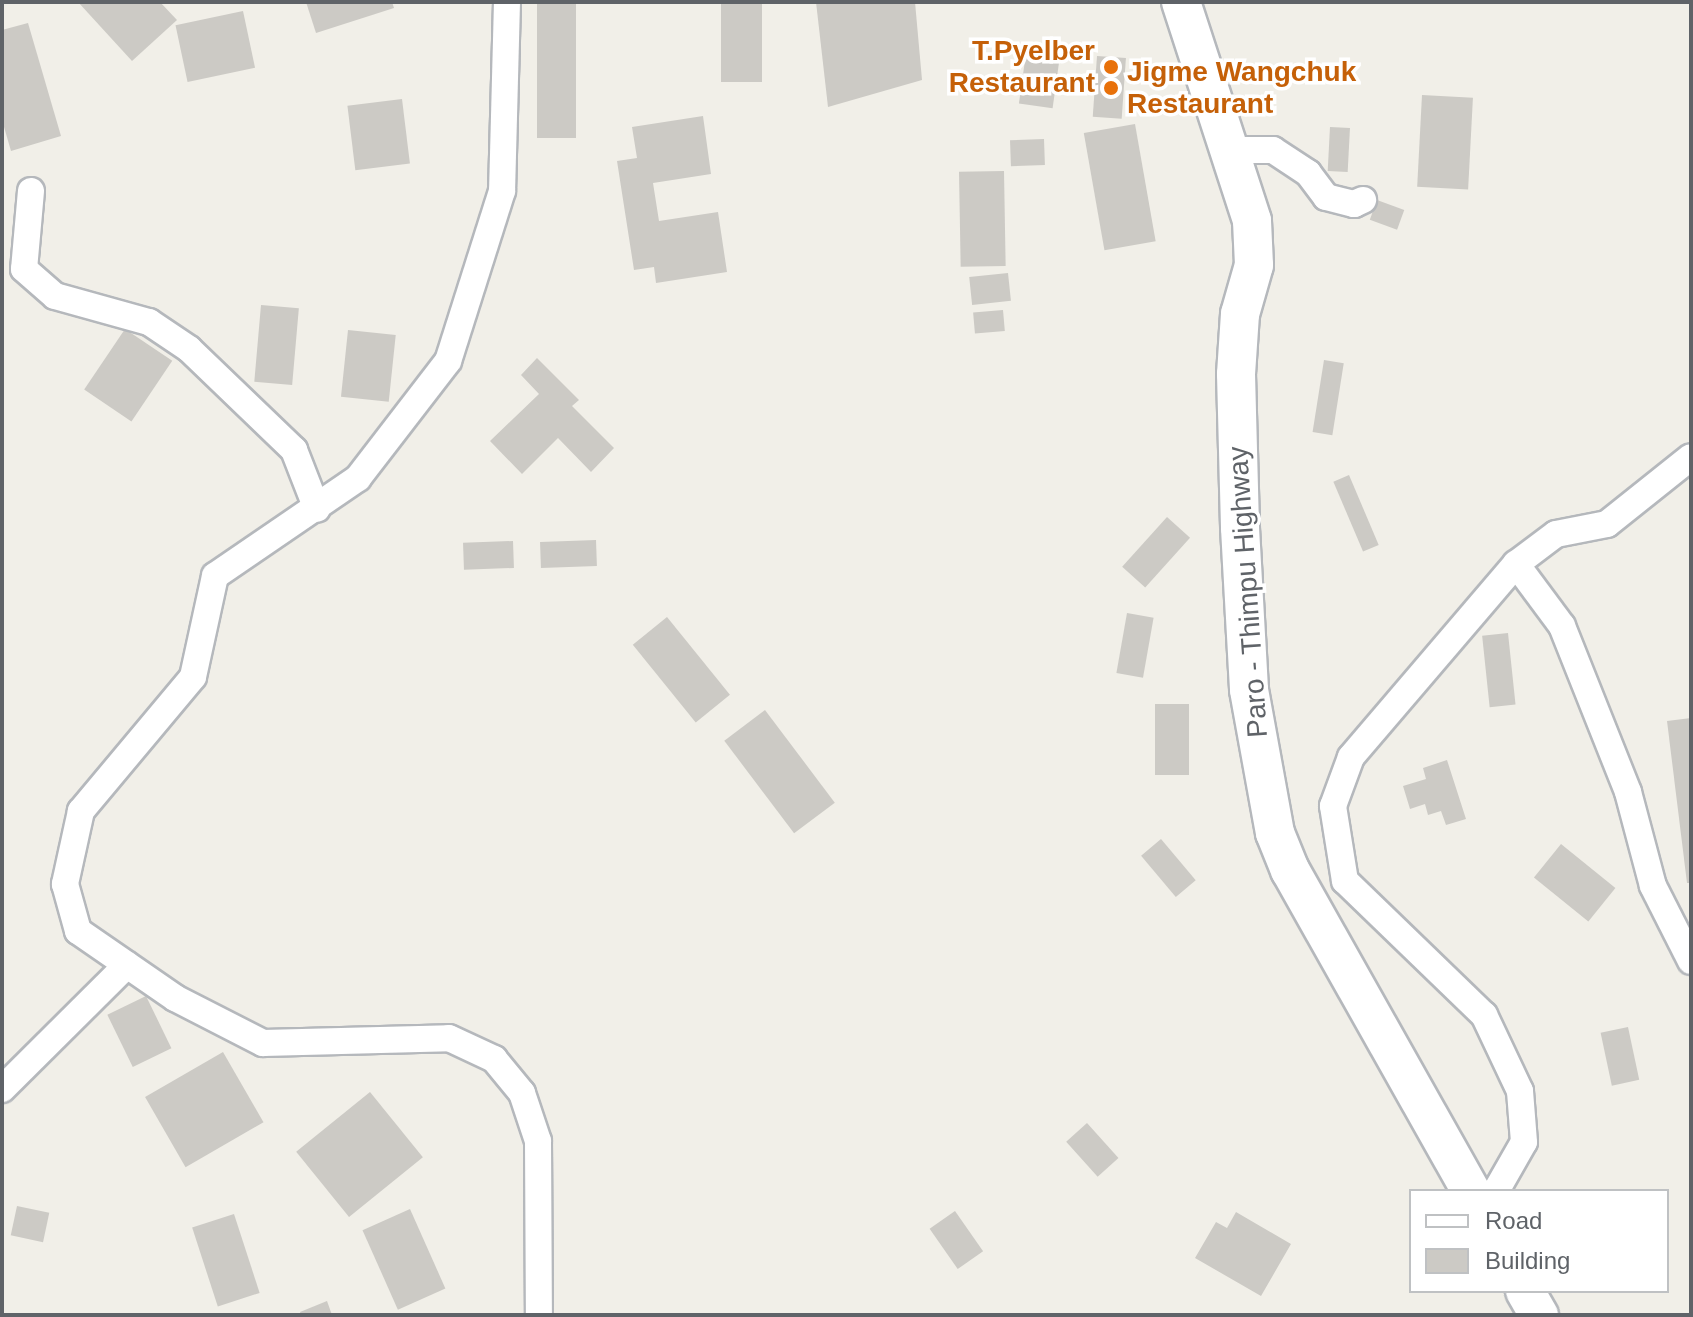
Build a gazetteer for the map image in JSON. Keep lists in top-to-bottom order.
{
  "streets": {
    "street": ["Paro - Thimpu Highway"]
  },
  "places": ["T.Pyelber Restaurant", "Jigme Wangchuk Restaurant"],
  "legend": ["Road", "Building"]
}
